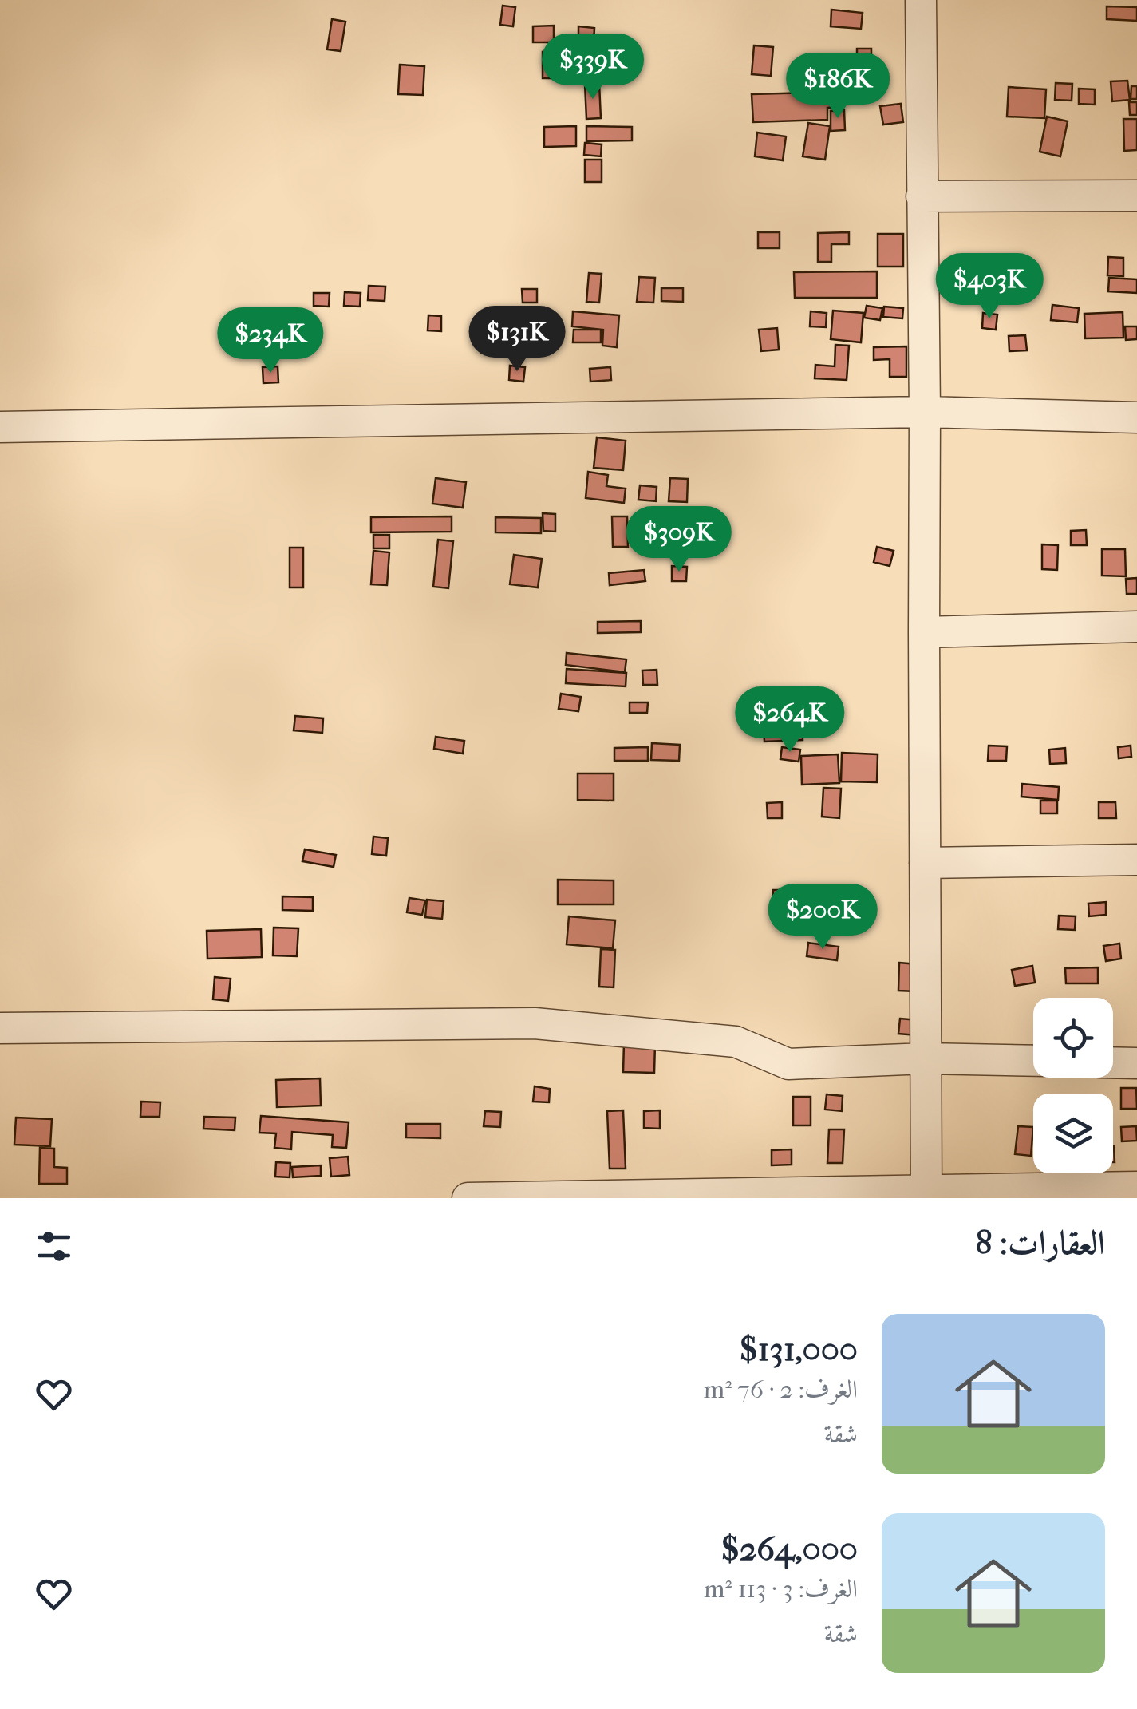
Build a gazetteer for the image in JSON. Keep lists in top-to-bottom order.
{
  "page": {
    "price": [
      "$339K",
      "$186K",
      "$403K",
      "$131K",
      "$234K",
      "$309K",
      "$264K",
      "$200K"
    ],
    "heading": "العقارات: 8",
    "list": [
      {
        "name": "$131,000",
        "note": "الغرف: 2 · 76 m² · شقة"
      },
      {
        "name": "$264,000",
        "note": "الغرف: 3 · 113 m² · شقة"
      }
    ]
  }
}
